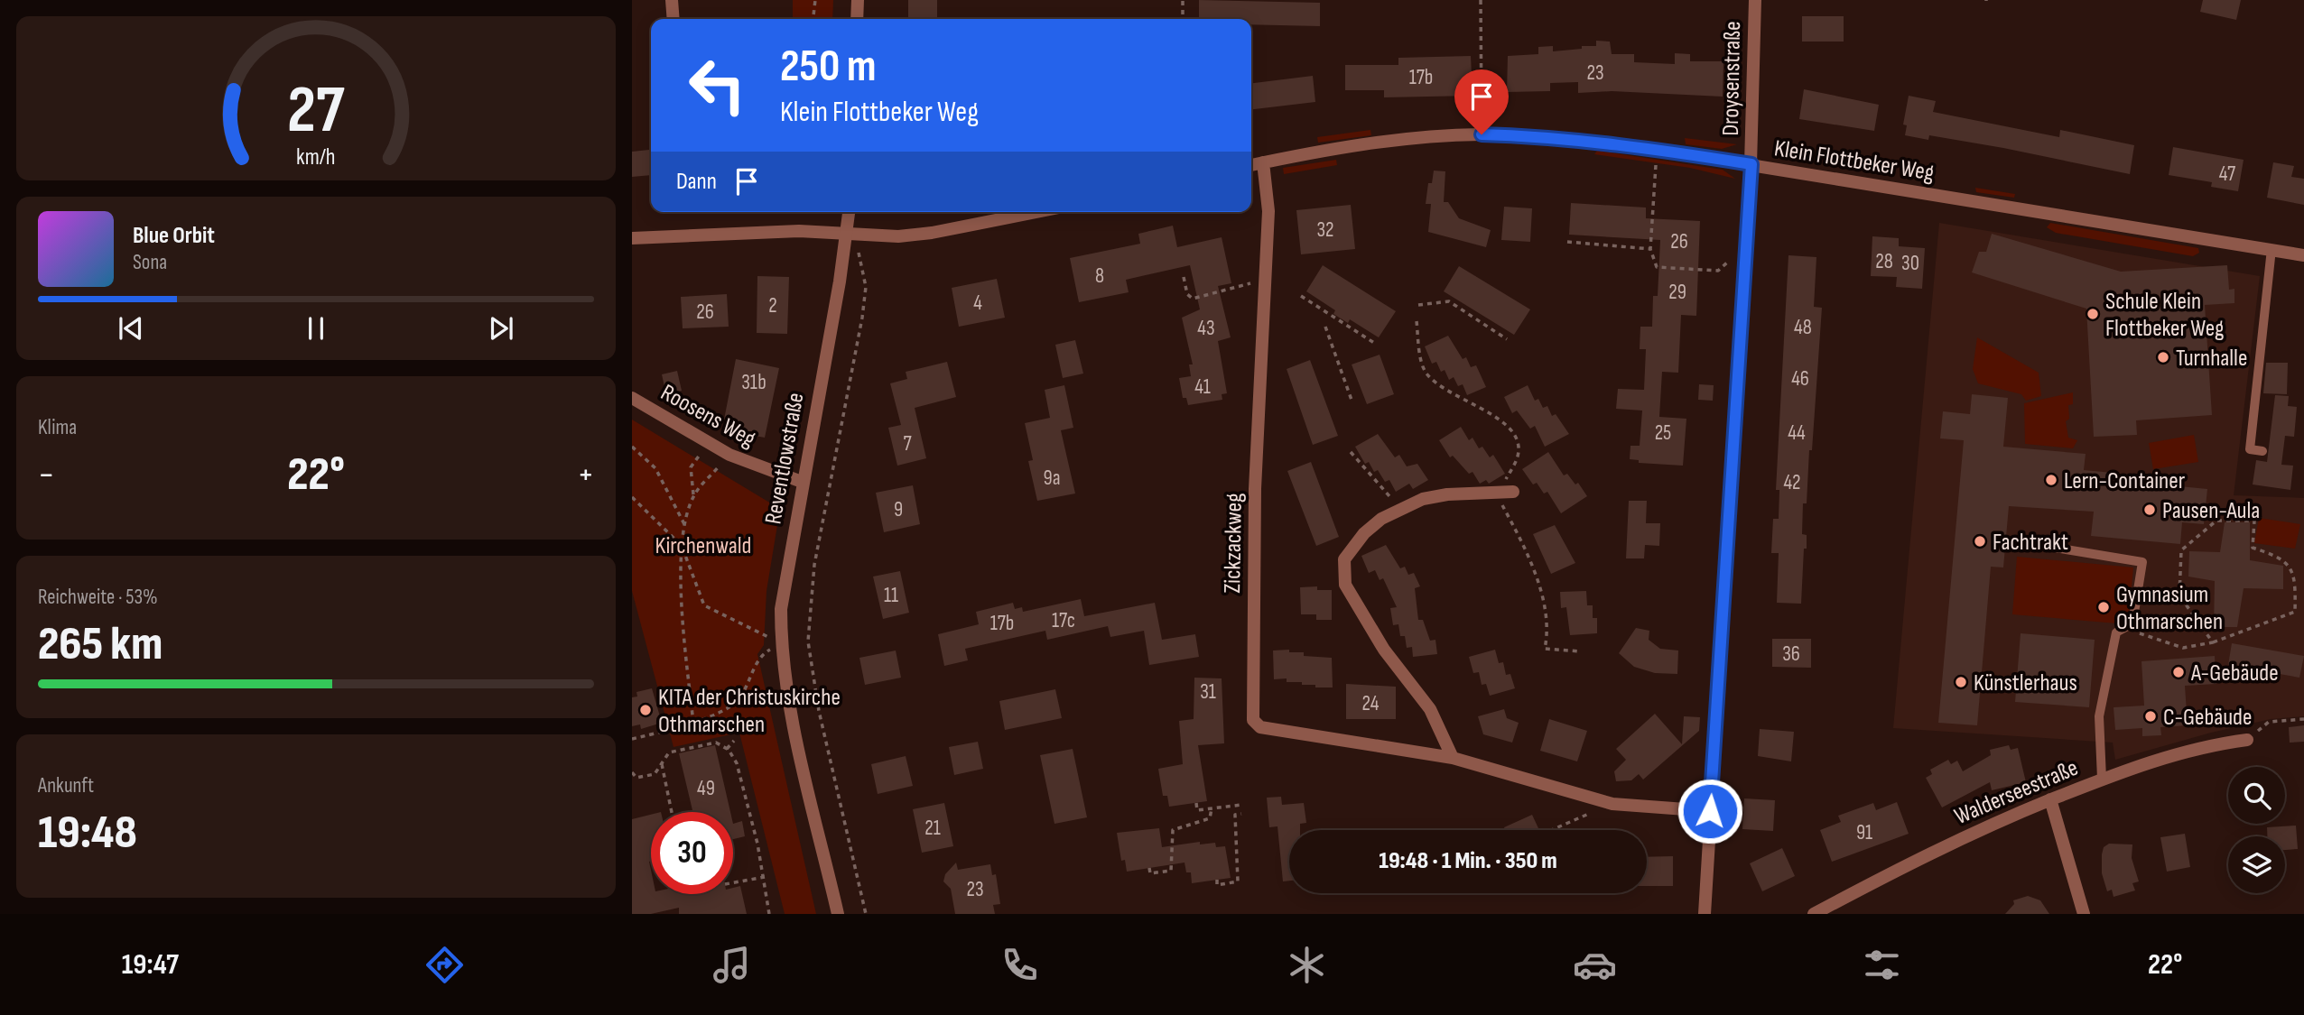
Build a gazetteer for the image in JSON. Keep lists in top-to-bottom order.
{
  "streets": {
    "street": [
      "Droysenstraße",
      "Klein Flottbeker Weg",
      "Roosens Weg",
      "Reventlowstraße",
      "Zickzackweg",
      "Walderseestraße"
    ]
  },
  "crossings": [
    ["Droysenstraße", "Klein Flottbeker Weg"],
    ["Droysenstraße", "Zickzackweg"],
    ["Klein Flottbeker Weg", "Zickzackweg"],
    ["Roosens Weg", "Reventlowstraße"]
  ],
  "parks": ["Kirchenwald"],
  "places": [
    "Schule Klein Flottbeker Weg",
    "Turnhalle",
    "Lern-Container",
    "Pausen-Aula",
    "Fachtrakt",
    "Gymnasium Othmarschen",
    "A-Gebäude",
    "Künstlerhaus",
    "KITA der Christuskirche Othmarschen",
    "C-Gebäude"
  ],
  "house_numbers": [
    "23",
    "17b",
    "47",
    "32",
    "26",
    "28",
    "30",
    "8",
    "29",
    "4",
    "2",
    "26",
    "48",
    "43",
    "46",
    "31b",
    "41",
    "25",
    "44",
    "7",
    "9a",
    "42",
    "9",
    "11",
    "17c",
    "17b",
    "36",
    "31",
    "24",
    "49",
    "21",
    "91",
    "23"
  ],
  "page": {
    "turn": ["250 m", "Klein Flottbeker Weg"],
    "then": "Dann",
    "song": ["Blue Orbit", "Sona"],
    "tile": [
      "Klima",
      ["Reichweite · 53%", "265 km"],
      ["Ankunft", "19:48"]
    ],
    "heat": ["−", "22°", "+"],
    "limit": "30",
    "trip": "19:48 · 1 Min. · 350 m",
    "tabs": ["19:47", "22°"],
    "gauge": ["27", "km/h"]
  }
}
